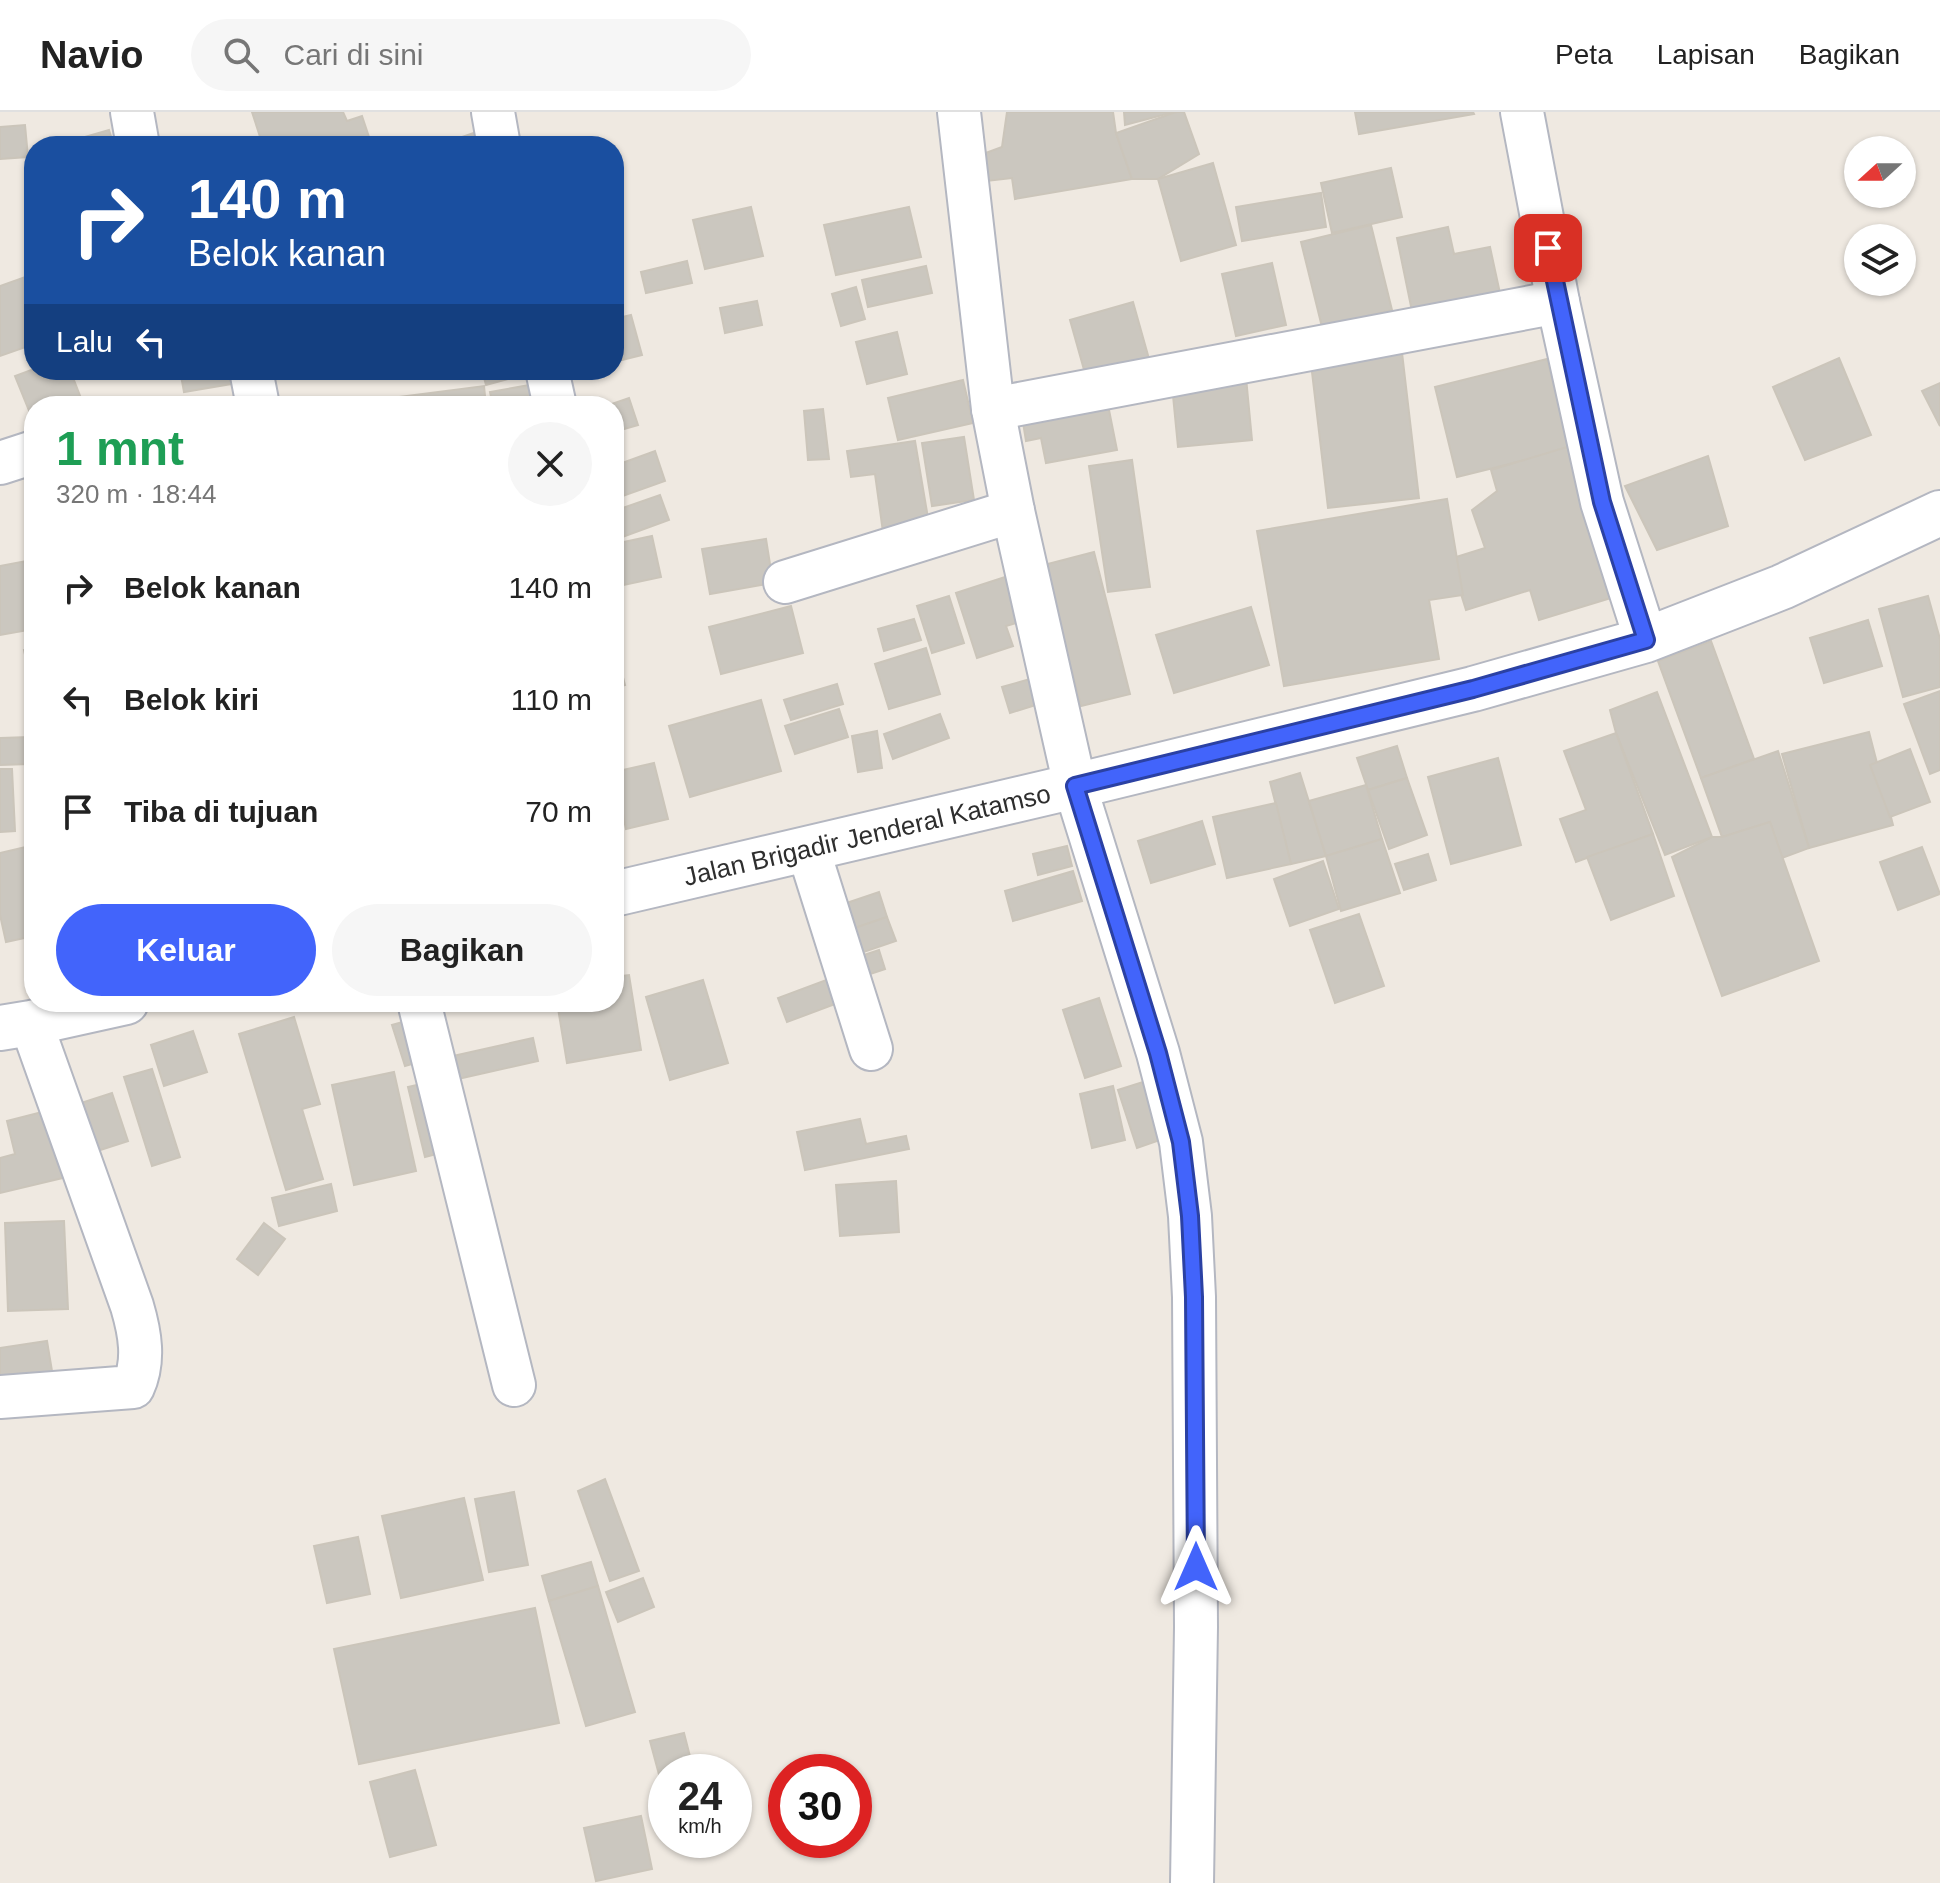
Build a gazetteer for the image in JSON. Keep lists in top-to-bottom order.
{
  "streets": {
    "main road": ["Jalan Brigadir Jenderal Katamso"]
  },
  "north": "left",
  "page": {
    "header": "Navio",
    "search": "Cari di sini",
    "nav": ["Peta", "Lapisan", "Bagikan"],
    "turn": ["140 m", "Belok kanan"],
    "then": "Lalu",
    "heading": ["1 mnt", "320 m · 18:44"],
    "list": [
      {
        "name": "Belok kanan",
        "value": "140 m"
      },
      {
        "name": "Belok kiri",
        "value": "110 m"
      },
      {
        "name": "Tiba di tujuan",
        "value": "70 m"
      }
    ],
    "buttons": ["Keluar", "Bagikan"],
    "speed": "24 km/h",
    "limit": "30"
  }
}
